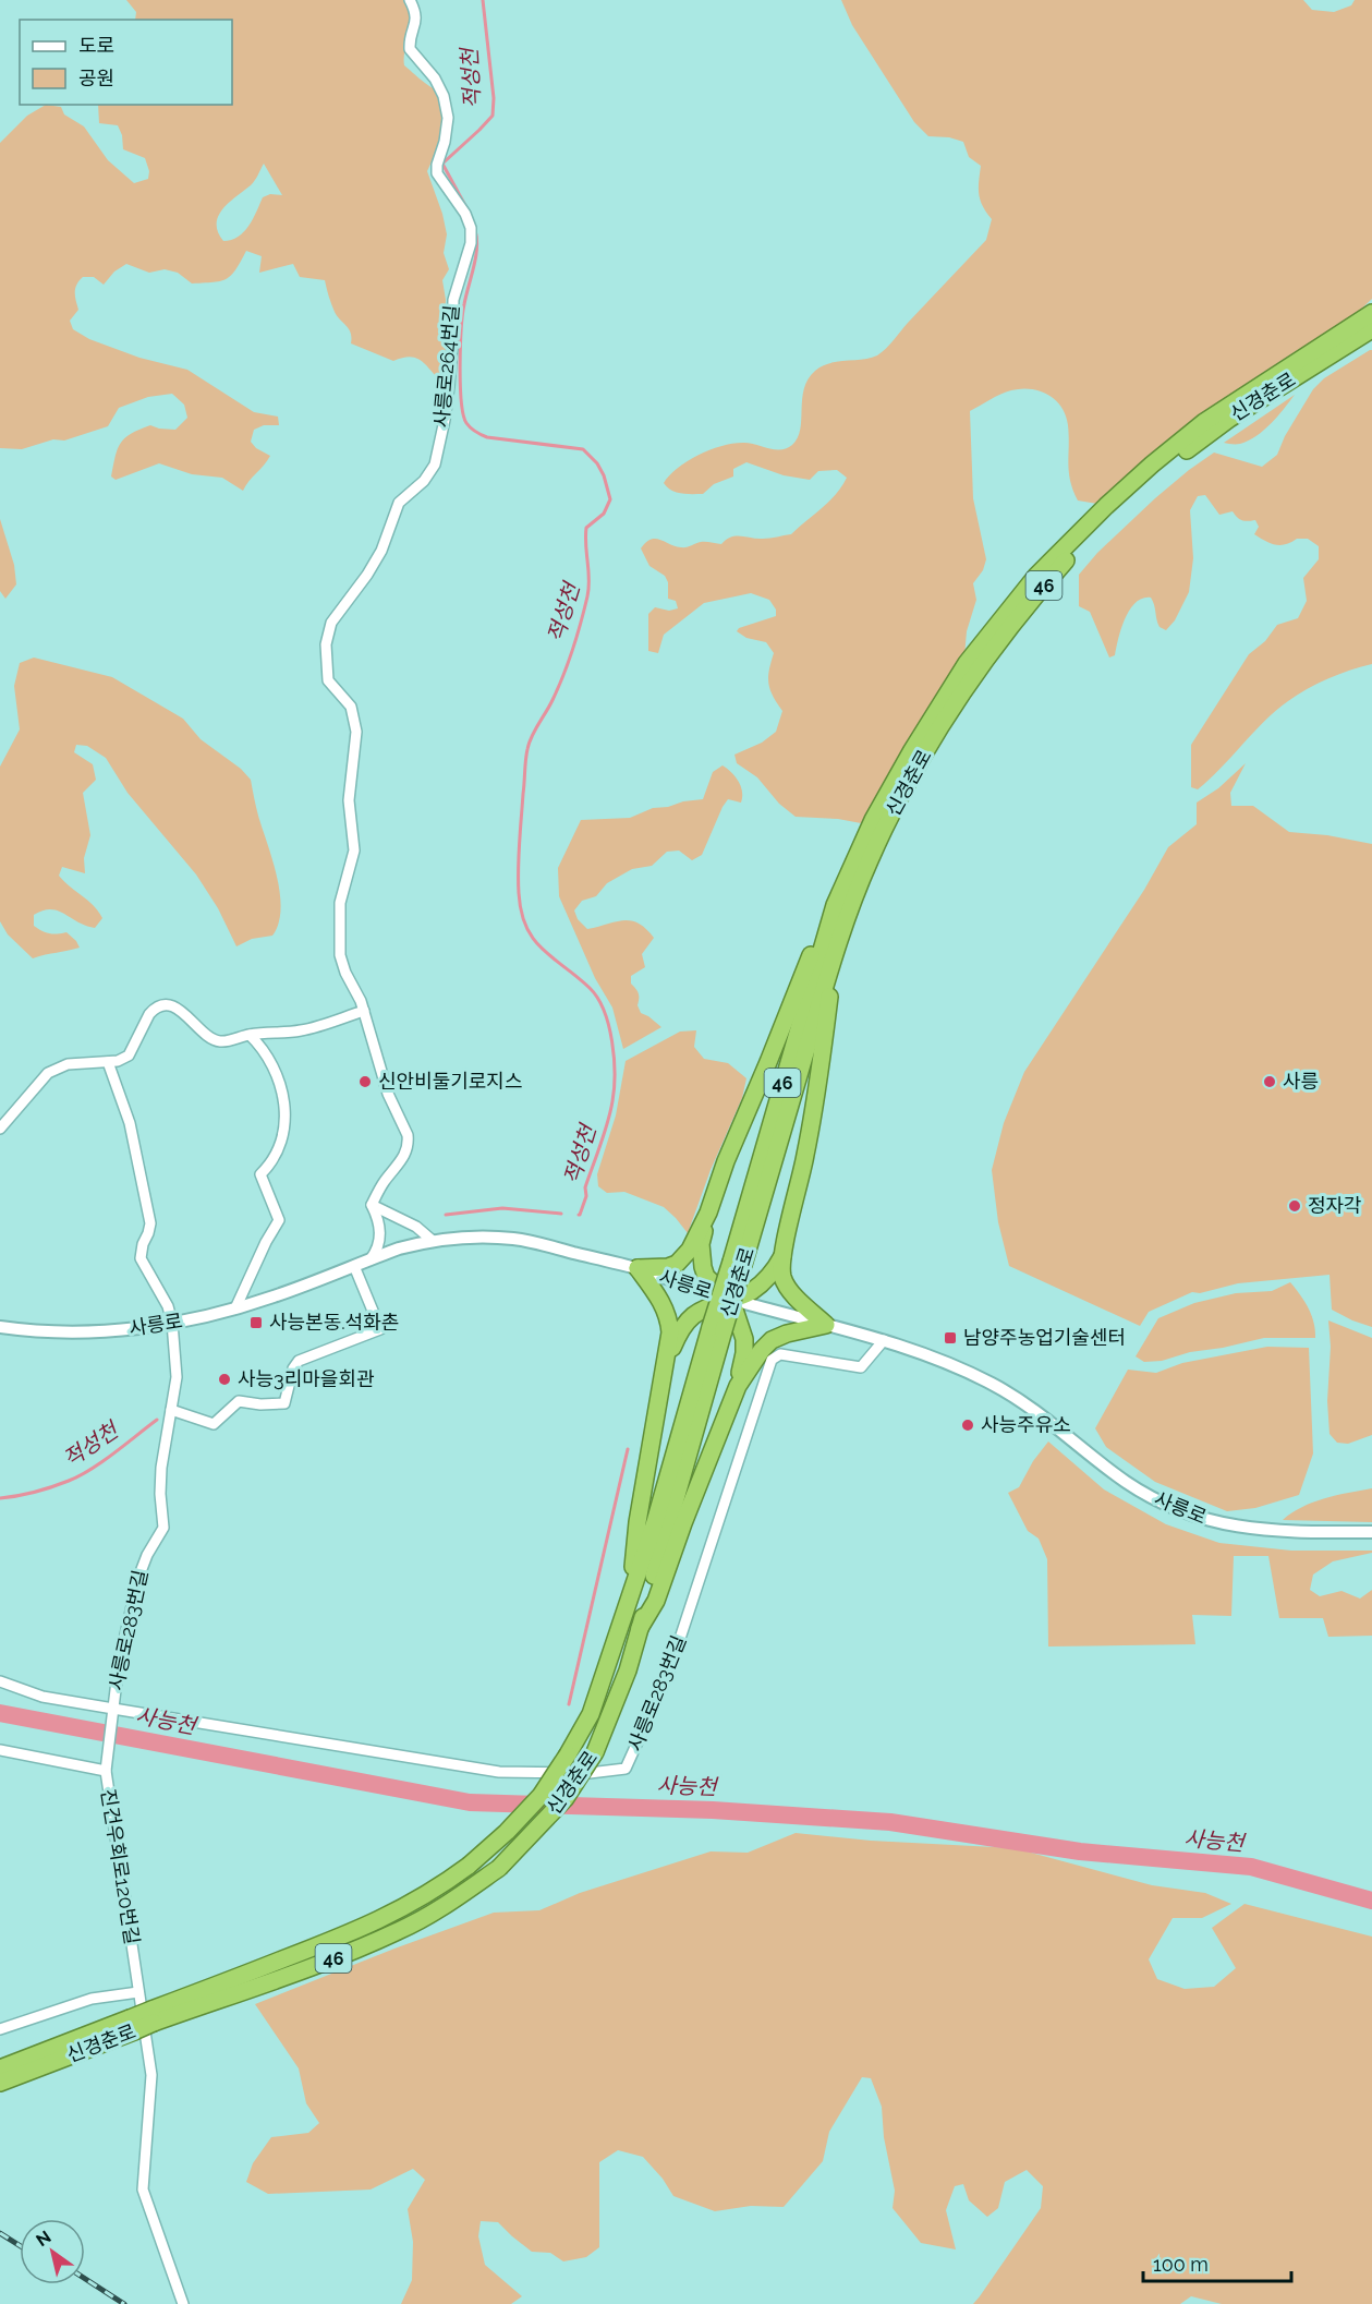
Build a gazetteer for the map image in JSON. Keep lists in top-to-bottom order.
{
  "streets": {
    "highway": ["신경춘로", "46"],
    "street": [
      "사릉로264번길",
      "사릉로",
      "사릉로283번길",
      "진건우회로120번길"
    ]
  },
  "crossings": [
    ["사릉로", "사릉로283번길"]
  ],
  "water": ["적성천", "사능천"],
  "places": {
    "other": [
      "신안비둘기로지스",
      "사릉",
      "정자각",
      "사능3리마을회관",
      "사능주유소"
    ],
    "transit": ["사능본동.석화촌", "남양주농업기술센터"]
  },
  "legend": ["도로", "공원"],
  "scale_bar": "100 m",
  "north": "top left"
}
